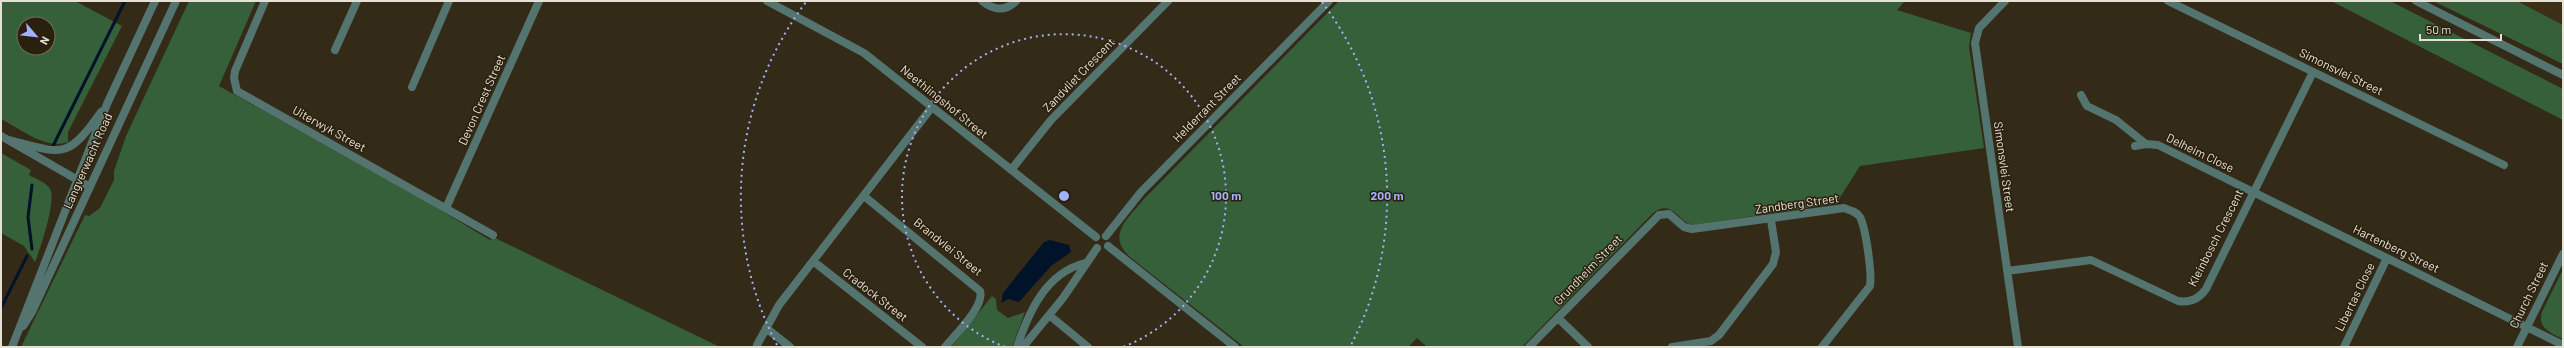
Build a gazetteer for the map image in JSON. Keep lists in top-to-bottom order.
{
  "streets": {
    "street": [
      "Simonsvlei Street",
      "Zandvliet Crescent",
      "Devon Crest Street",
      "Neethlingshof Street",
      "Helderrant Street",
      "Uiterwyk Street",
      "Delheim Close",
      "Langverwacht Road",
      "Zandberg Street",
      "Kleinbosch Crescent",
      "Brandvlei Street",
      "Hartenberg Street",
      "Grundheim Street",
      "Cradock Street",
      "Church Street",
      "Libertas Close"
    ]
  },
  "crossings": [
    ["Simonsvlei Street", "Kleinbosch Crescent"],
    ["Zandvliet Crescent", "Neethlingshof Street"],
    ["Devon Crest Street", "Uiterwyk Street"],
    ["Neethlingshof Street", "Helderrant Street"],
    ["Delheim Close", "Kleinbosch Crescent"],
    ["Delheim Close", "Hartenberg Street"],
    ["Zandberg Street", "Grundheim Street"],
    ["Kleinbosch Crescent", "Hartenberg Street"],
    ["Hartenberg Street", "Church Street"],
    ["Hartenberg Street", "Libertas Close"]
  ],
  "scale_bar": "50 m",
  "north": "bottom right",
  "rings": ["100 m", "200 m"]
}
